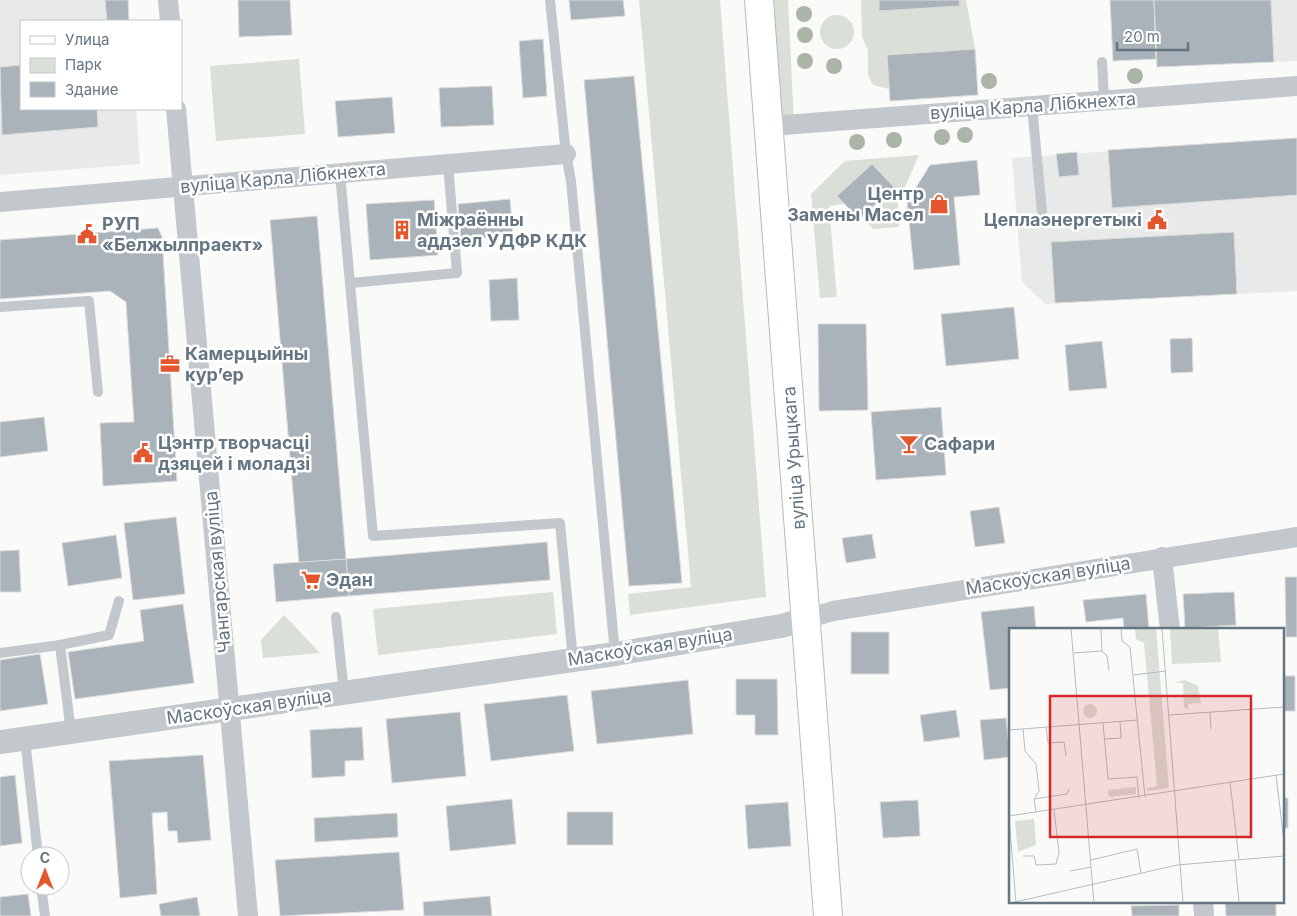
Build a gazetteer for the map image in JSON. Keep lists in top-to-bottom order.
{
  "streets": {
    "main road": ["вуліца Урыцкага"],
    "street": ["вуліца Карла Лібкнехта", "Чангарская вуліца", "Маскоўская вуліца"]
  },
  "crossings": [
    ["вуліца Карла Лібкнехта", "вуліца Урыцкага"],
    ["вуліца Карла Лібкнехта", "Чангарская вуліца"],
    ["вуліца Урыцкага", "Маскоўская вуліца"],
    ["Чангарская вуліца", "Маскоўская вуліца"]
  ],
  "places": {
    "shop": ["Центр Замены Масел"],
    "public building": ["Цеплаэнергетыкі", "РУП «Белжылпраект»", "Цэнтр творчасці дзяцей і моладзі"],
    "building": ["Міжраённы аддзел УДФР КДК"],
    "office": ["Камерцыйны курʼер"],
    "bar": ["Сафари"],
    "supermarket": ["Эдан"]
  },
  "legend": ["Улица", "Парк", "Здание"],
  "scale_bar": "20 m",
  "north": "top"
}
